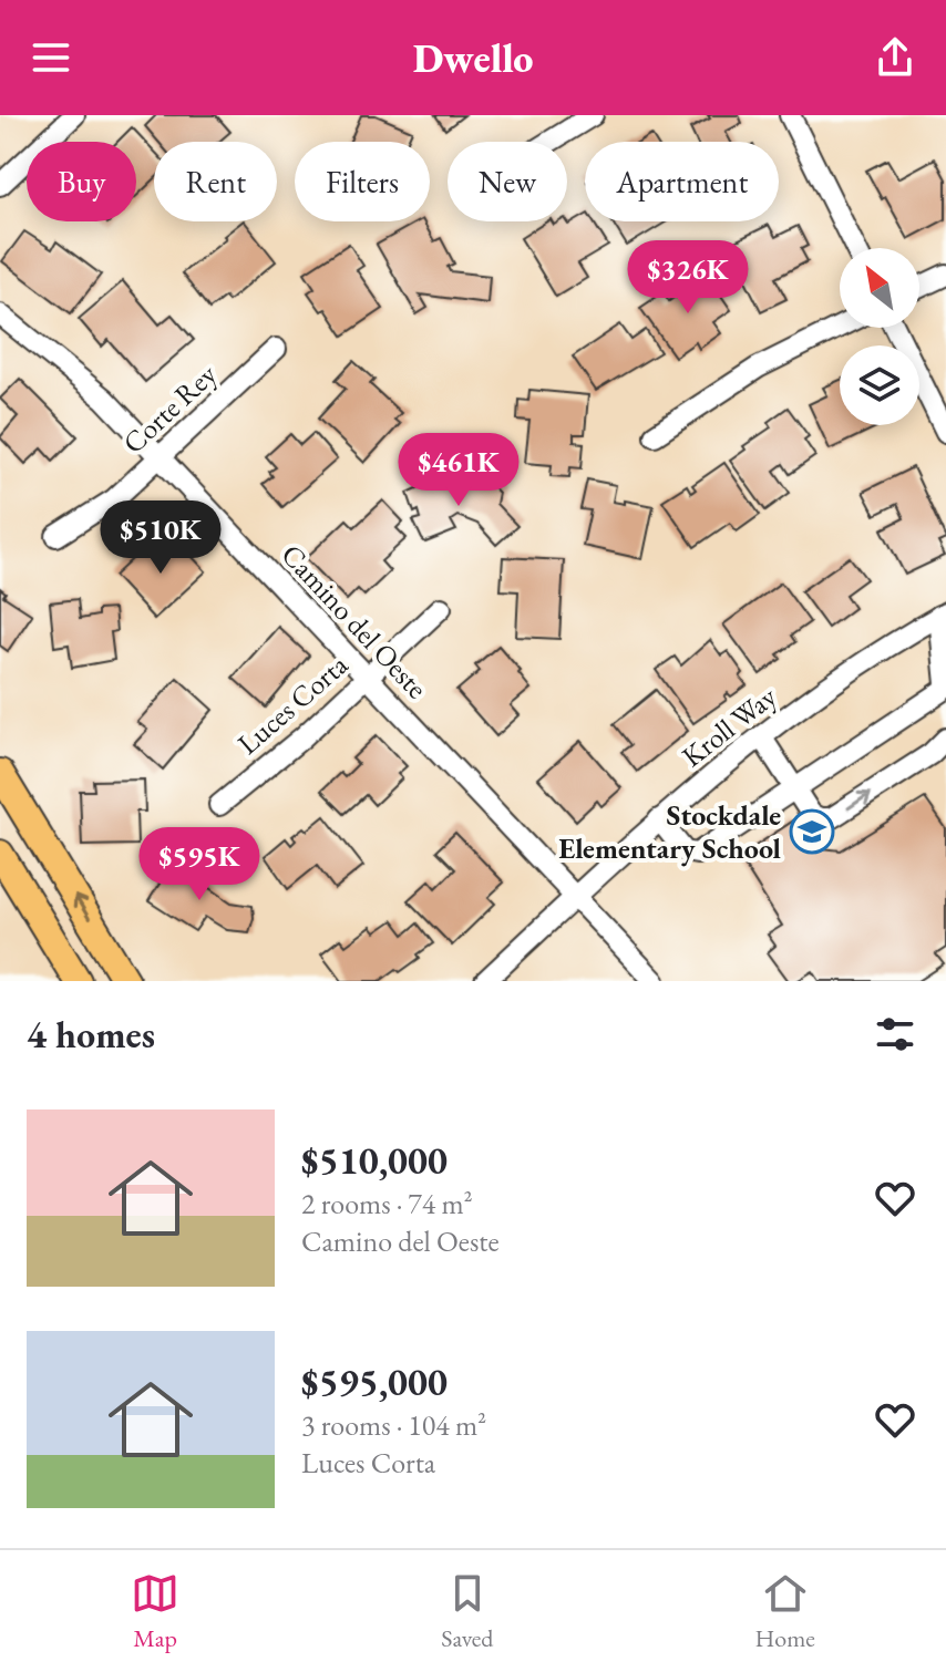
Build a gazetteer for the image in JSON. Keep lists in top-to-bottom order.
{
  "streets": {
    "street": [
      "Corte Rey",
      "Camino del Oeste",
      "Luces Corta",
      "Kroll Way"
    ]
  },
  "crossings": [
    ["Corte Rey", "Camino del Oeste"],
    ["Camino del Oeste", "Luces Corta"],
    ["Camino del Oeste", "Kroll Way"]
  ],
  "places": {
    "school or university": ["Stockdale Elementary School"]
  },
  "north": "top left",
  "page": {
    "header": "Dwello",
    "chip": [
      "Buy",
      "Rent",
      "Filters",
      "New",
      "Apartment"
    ],
    "price": [
      "$326K",
      "$461K",
      "$510K",
      "$595K"
    ],
    "heading": "4 homes",
    "list": [
      {
        "name": "$510,000",
        "note": "2 rooms · 74 m² · Camino del Oeste"
      },
      {
        "name": "$595,000",
        "note": "3 rooms · 104 m² · Luces Corta"
      }
    ],
    "tabs": ["Map", "Saved", "Home"]
  }
}
